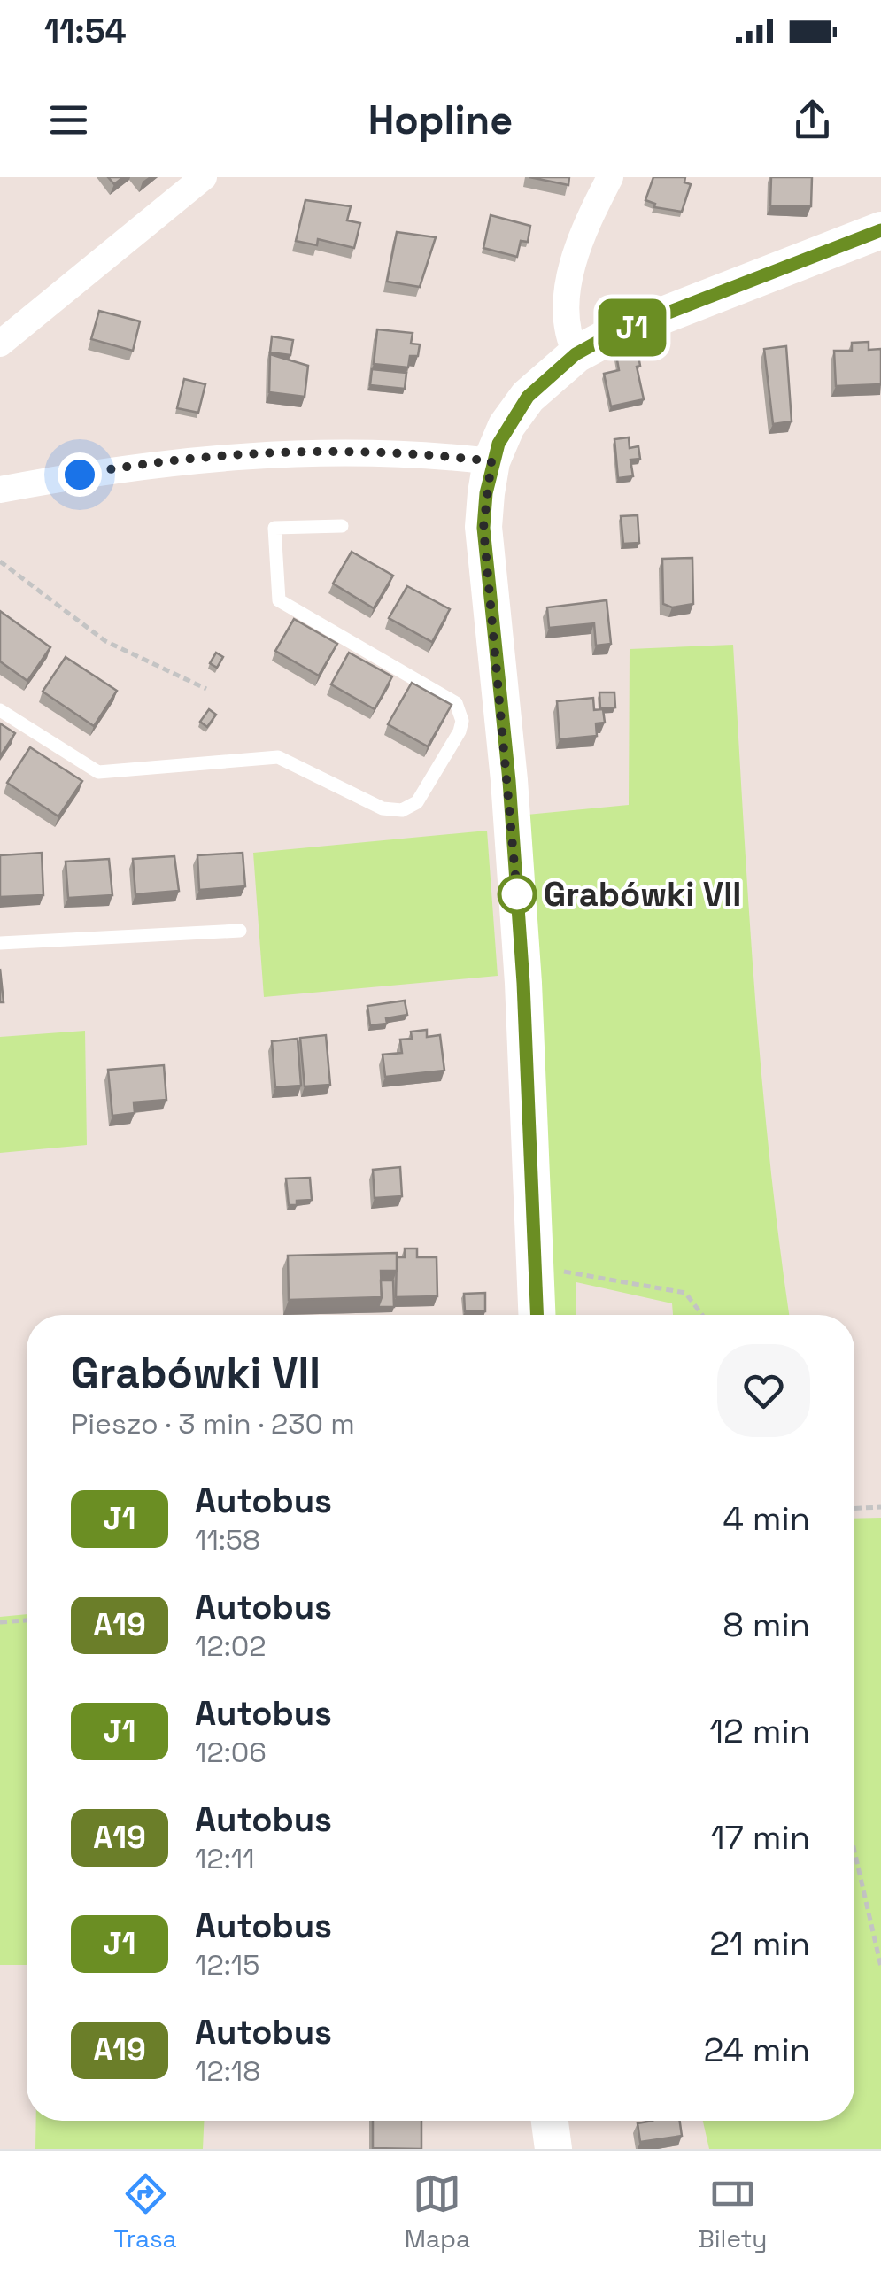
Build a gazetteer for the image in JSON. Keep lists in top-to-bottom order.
{
  "places": ["Grabówki VII"],
  "lines": ["bus line J1"],
  "page": {
    "status": "11:54",
    "header": "Hopline",
    "on_map": "J1",
    "heading": ["Grabówki VII", "Pieszo · 3 min · 230 m"],
    "list": [
      {
        "mark": "J1",
        "name": "Autobus",
        "note": "11:58",
        "value": "4 min"
      },
      {
        "mark": "A19",
        "name": "Autobus",
        "note": "12:02",
        "value": "8 min"
      },
      {
        "mark": "J1",
        "name": "Autobus",
        "note": "12:06",
        "value": "12 min"
      },
      {
        "mark": "A19",
        "name": "Autobus",
        "note": "12:11",
        "value": "17 min"
      },
      {
        "mark": "J1",
        "name": "Autobus",
        "note": "12:15",
        "value": "21 min"
      },
      {
        "mark": "A19",
        "name": "Autobus",
        "note": "12:18",
        "value": "24 min"
      }
    ],
    "tabs": ["Trasa", "Mapa", "Bilety"]
  }
}
